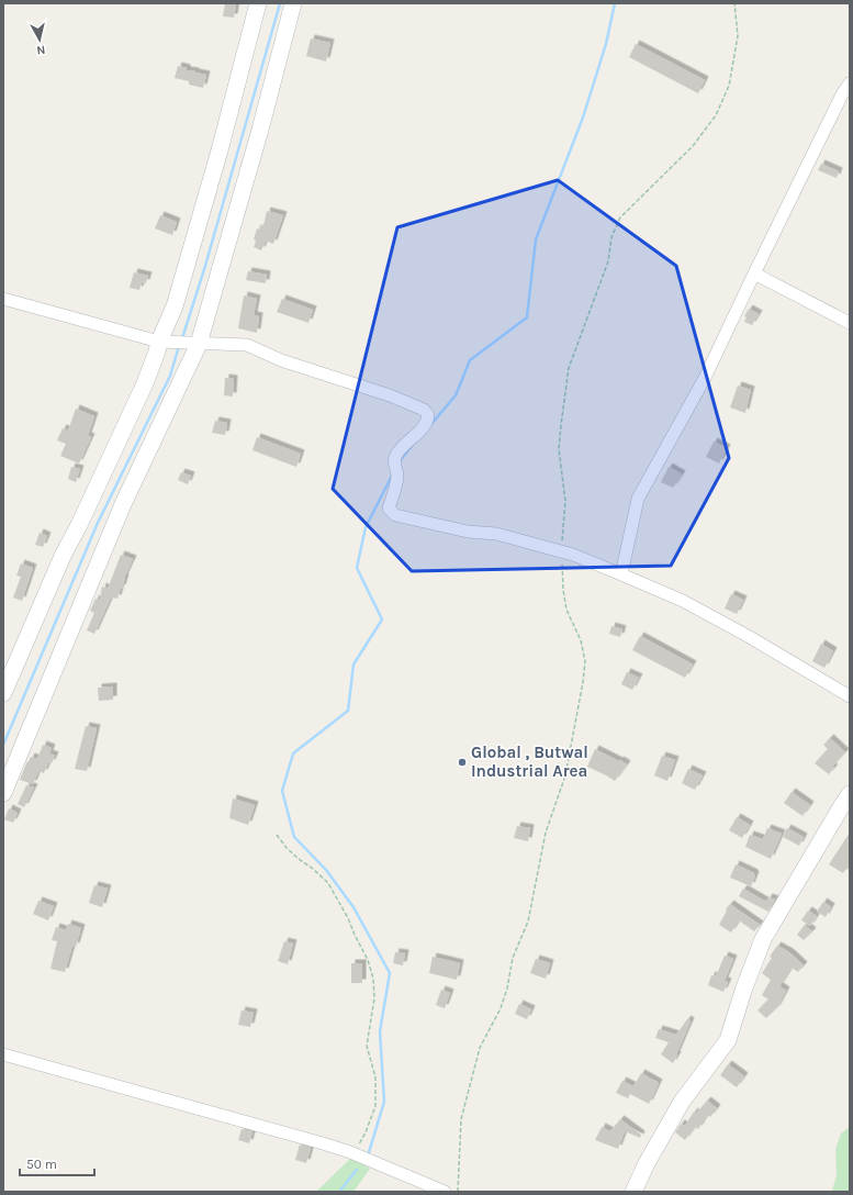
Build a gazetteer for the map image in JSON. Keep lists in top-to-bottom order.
{
  "places": ["Global , Butwal Industrial Area"],
  "scale_bar": "50 m",
  "north": "bottom"
}
